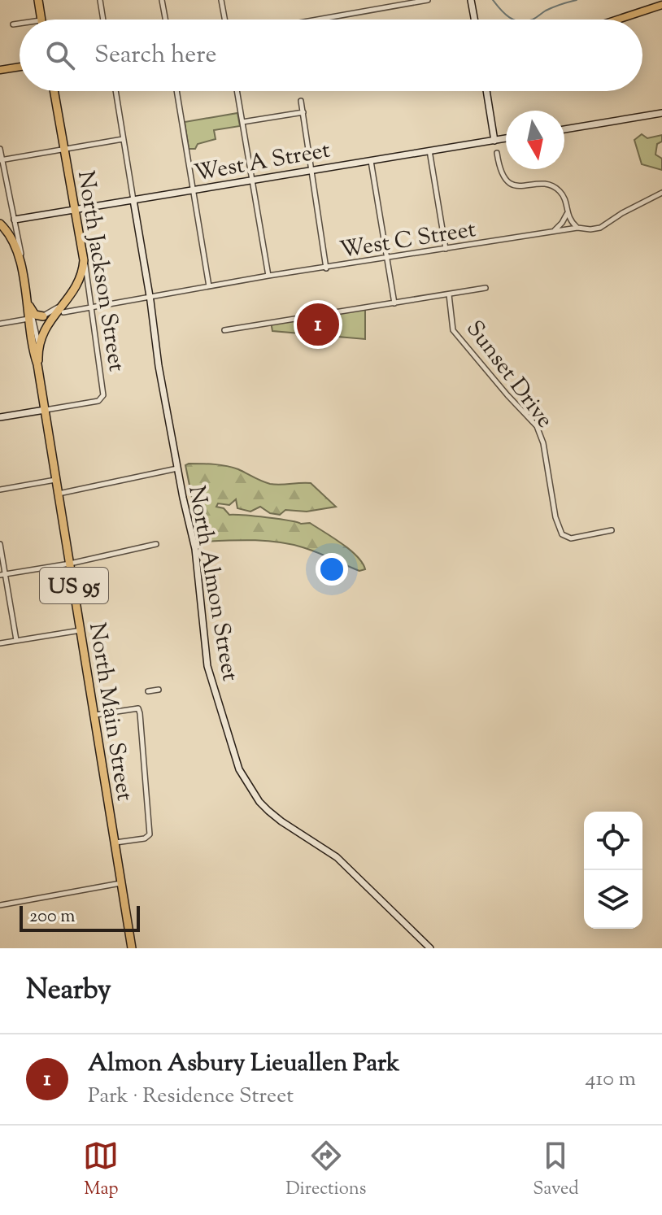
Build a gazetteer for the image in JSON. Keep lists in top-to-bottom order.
{
  "streets": {
    "highway": ["North Jackson Street", "US 95", "North Main Street"],
    "street": [
      "West A Street",
      "West C Street",
      "Sunset Drive",
      "North Almon Street"
    ]
  },
  "crossings": [
    ["West A Street", "North Jackson Street"],
    ["West A Street", "North Almon Street"],
    ["West A Street", "North Main Street"],
    ["West C Street", "North Jackson Street"],
    ["West C Street", "North Almon Street"],
    ["North Jackson Street", "North Main Street"]
  ],
  "scale_bar": "200 m",
  "north": "bottom",
  "page": {
    "search": "Search here",
    "pins": "1",
    "scale": "200 m",
    "heading": "Nearby",
    "list": [
      {
        "mark": "1",
        "name": "Almon Asbury Lieuallen Park",
        "note": "Park · Residence Street",
        "value": "410 m"
      }
    ],
    "nav": ["Map", "Directions", "Saved"]
  }
}
